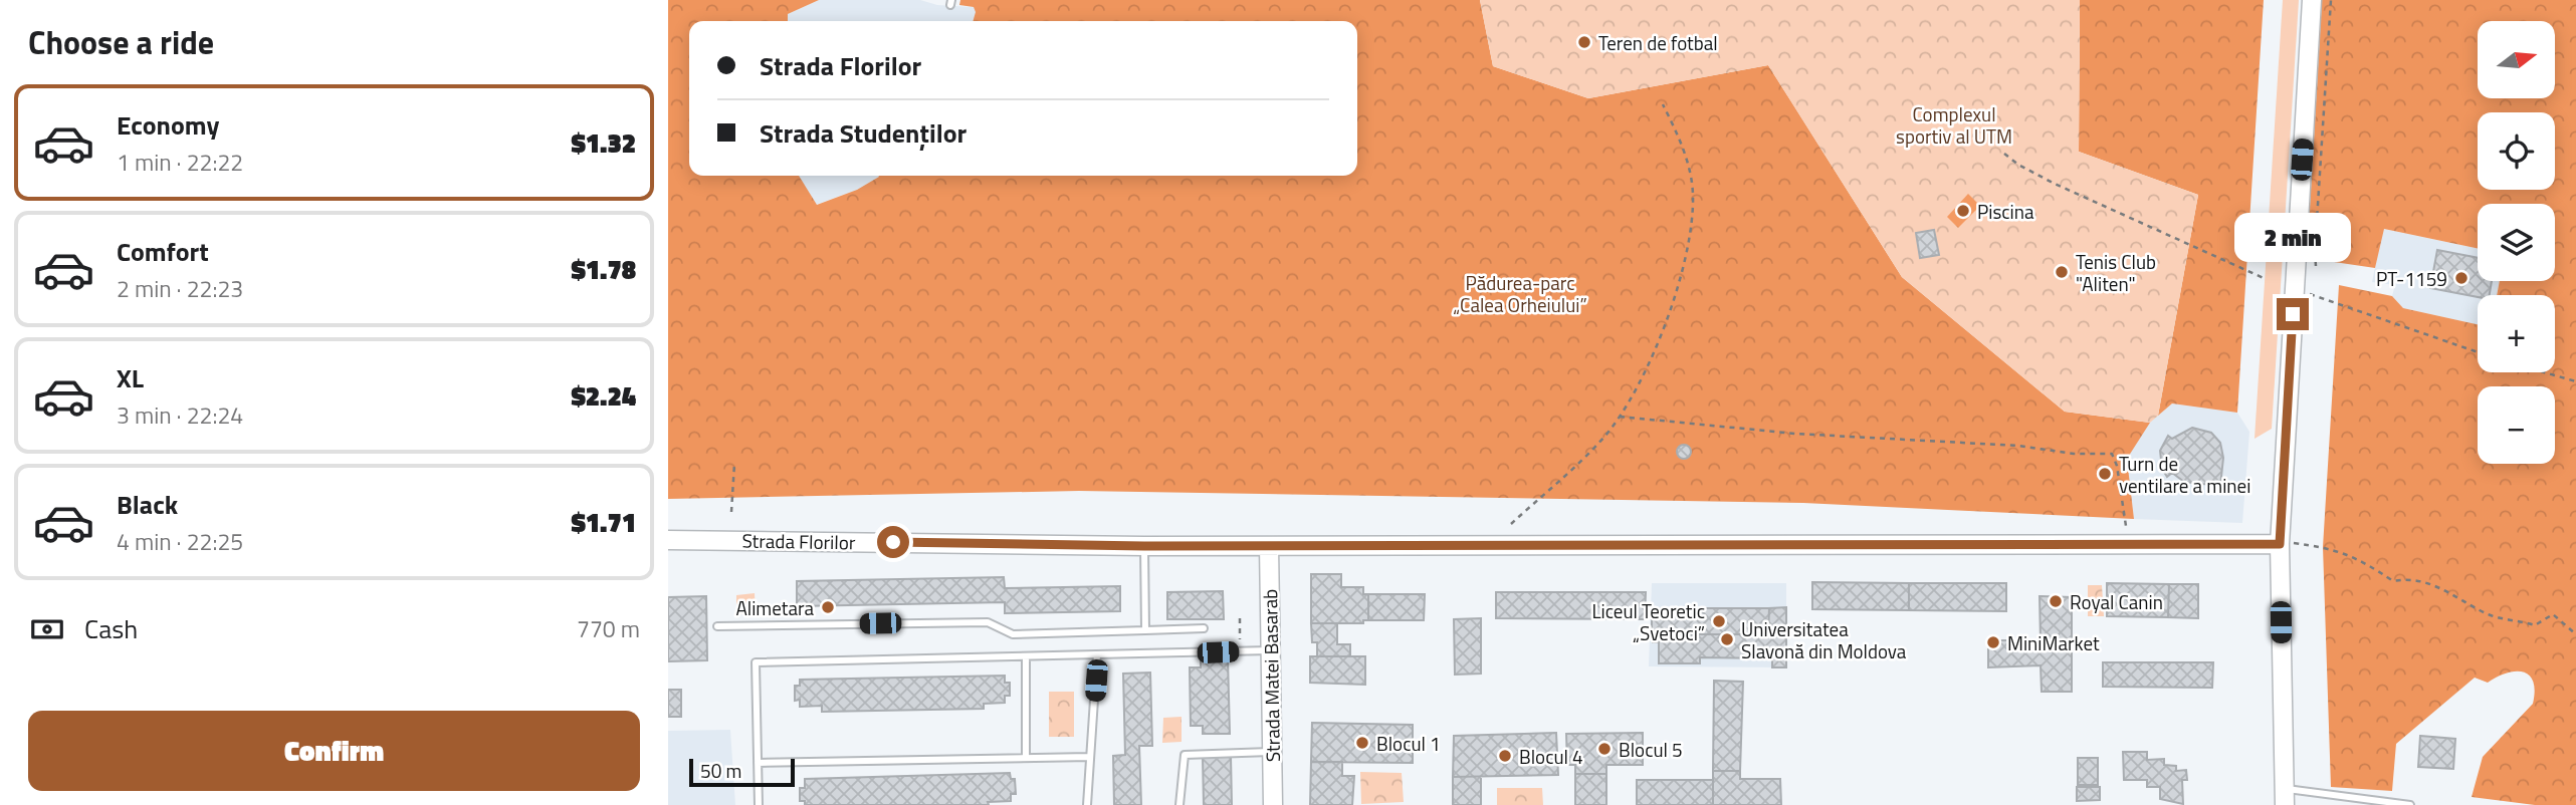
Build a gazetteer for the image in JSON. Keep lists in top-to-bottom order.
{
  "streets": {
    "main road": ["Strada Florilor", "Strada Matei Basarab"]
  },
  "crossings": [
    ["Strada Florilor", "Strada Matei Basarab"]
  ],
  "parks": ["Complexul sportiv al UTM", "Pădurea-parc „Calea Orheiului”"],
  "places": [
    "Teren de fotbal",
    "Piscina",
    "Tenis Club \"Aliten\"",
    "PT-1159",
    "Turn de ventilare a minei",
    "Royal Canin",
    "Alimetara",
    "Liceul Teoretic „Svetoci”",
    "Universitatea Slavonă din Moldova",
    "MiniMarket",
    "Blocul 1",
    "Blocul 5",
    "Blocul 4"
  ],
  "scale_bar": "50 m",
  "north": "right",
  "page": {
    "heading": "Choose a ride",
    "map_buttons": ["+", "−"],
    "banner": ["Strada Florilor", "Strada Studenților"],
    "list": [
      {
        "name": "Economy",
        "note": "1 min · 22:22",
        "value": "$1.32"
      },
      {
        "name": "Comfort",
        "note": "2 min · 22:23",
        "value": "$1.78"
      },
      {
        "name": "XL",
        "note": "3 min · 22:24",
        "value": "$2.24"
      },
      {
        "name": "Black",
        "note": "4 min · 22:25",
        "value": "$1.71"
      }
    ],
    "bubble": "2 min",
    "pay": ["Cash", "770 m"],
    "buttons": "Confirm",
    "scale": "50 m"
  }
}
